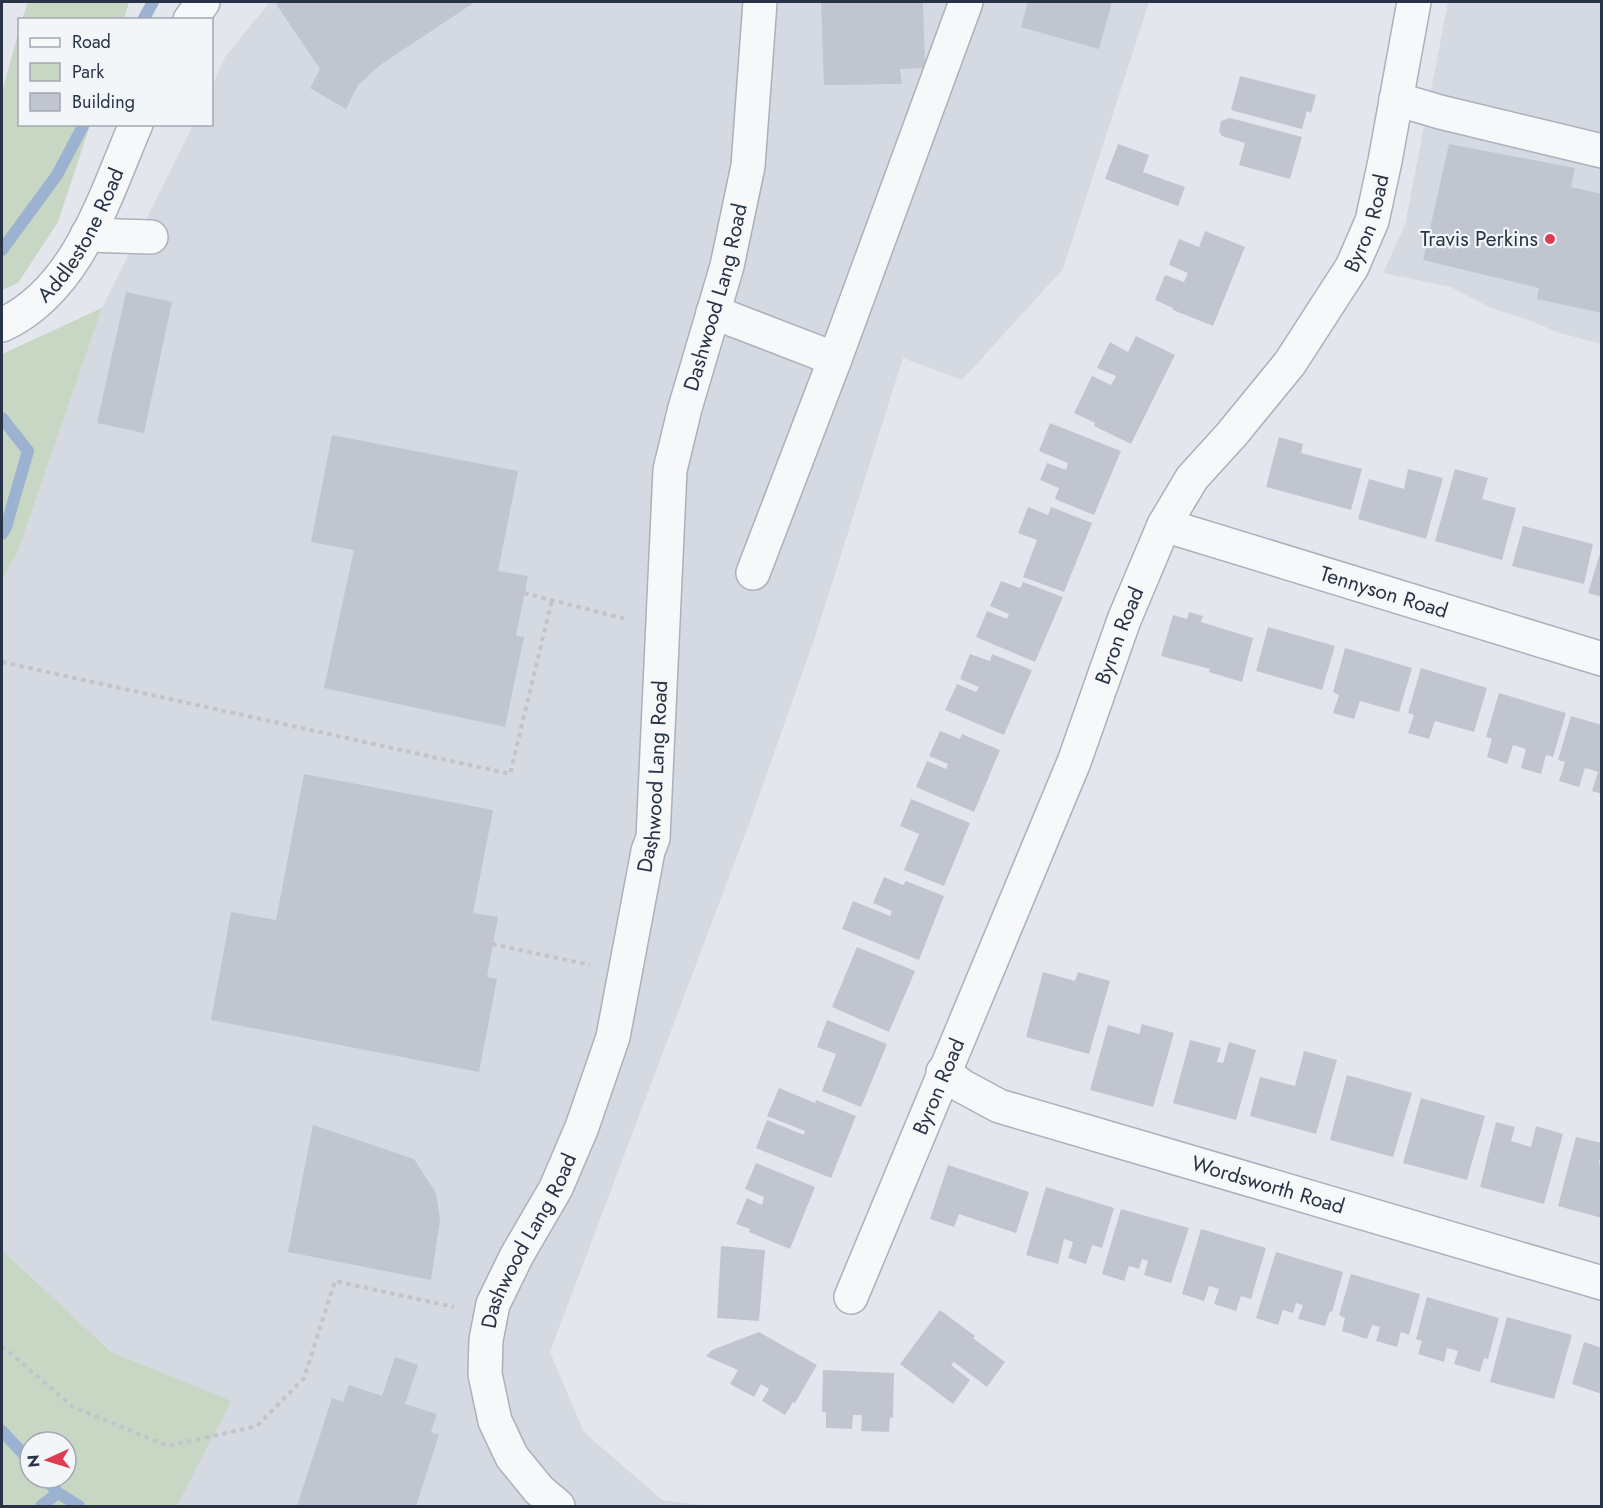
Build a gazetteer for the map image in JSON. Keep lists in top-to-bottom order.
{
  "streets": {
    "street": [
      "Byron Road",
      "Addlestone Road",
      "Dashwood Lang Road",
      "Tennyson Road",
      "Wordsworth Road"
    ]
  },
  "crossings": [
    ["Byron Road", "Tennyson Road"],
    ["Byron Road", "Wordsworth Road"]
  ],
  "places": ["Travis Perkins"],
  "legend": ["Road", "Park", "Building"],
  "north": "left"
}
